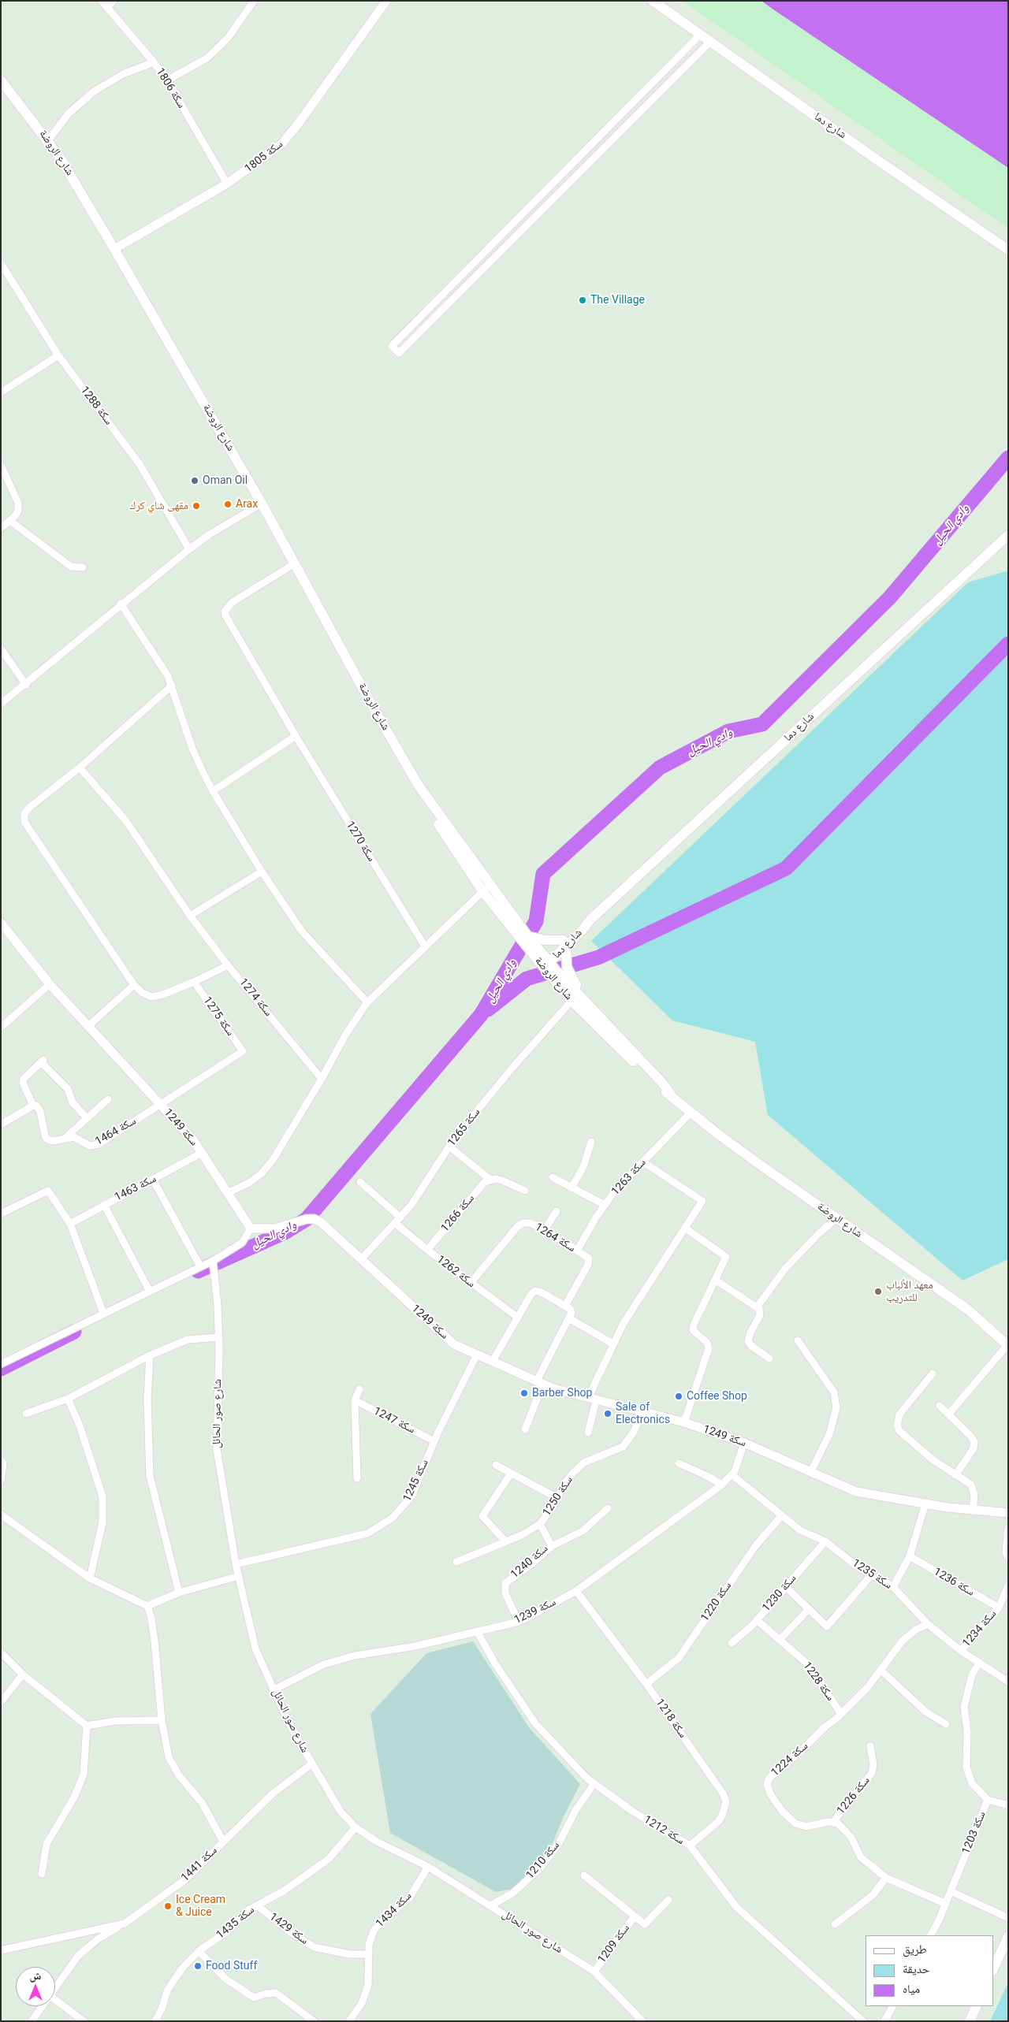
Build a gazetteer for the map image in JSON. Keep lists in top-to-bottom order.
{
  "streets": {
    "main road": ["شارع دما", "شارع الروضة"],
    "street": [
      "سكة 1806",
      "سكة 1805",
      "سكة 1288",
      "سكة 1270",
      "سكة 1274",
      "سكة 1275",
      "سكة 1249",
      "سكة 1265",
      "سكة 1464",
      "سكة 1263",
      "سكة 1463",
      "سكة 1266",
      "سكة 1264",
      "سكة 1262",
      "شارع صور الحائل",
      "سكة 1247",
      "سكة 1245",
      "سكة 1250",
      "سكة 1240",
      "سكة 1235",
      "سكة 1236",
      "سكة 1230",
      "سكة 1220",
      "سكة 1239",
      "سكة 1234",
      "سكة 1228",
      "سكة 1218",
      "سكة 1224",
      "سكة 1226",
      "سكة 1212",
      "سكة 1203",
      "سكة 1210",
      "سكة 1441",
      "سكة 1434",
      "سكة 1435",
      "سكة 1429",
      "سكة 1209"
    ]
  },
  "crossings": [
    ["سكة 1806", "سكة 1805"],
    ["شارع دما", "شارع الروضة"],
    ["شارع الروضة", "سكة 1805"],
    ["شارع الروضة", "سكة 1270"],
    ["شارع الروضة", "سكة 1265"],
    ["شارع الروضة", "سكة 1263"],
    ["سكة 1275", "سكة 1464"],
    ["سكة 1249", "سكة 1265"],
    ["سكة 1249", "سكة 1464"],
    ["سكة 1249", "سكة 1463"],
    ["سكة 1249", "سكة 1245"],
    ["سكة 1249", "سكة 1250"],
    ["سكة 1249", "سكة 1239"],
    ["سكة 1265", "سكة 1262"],
    ["سكة 1263", "سكة 1264"],
    ["سكة 1266", "سكة 1262"],
    ["سكة 1264", "سكة 1262"],
    ["شارع صور الحائل", "سكة 1245"],
    ["شارع صور الحائل", "سكة 1239"],
    ["شارع صور الحائل", "سكة 1210"],
    ["شارع صور الحائل", "سكة 1441"],
    ["شارع صور الحائل", "سكة 1434"],
    ["شارع صور الحائل", "سكة 1435"],
    ["شارع صور الحائل", "سكة 1209"],
    ["سكة 1247", "سكة 1245"],
    ["سكة 1250", "سكة 1240"],
    ["سكة 1240", "سكة 1239"],
    ["سكة 1235", "سكة 1230"],
    ["سكة 1235", "سكة 1220"],
    ["سكة 1235", "سكة 1239"],
    ["سكة 1235", "سكة 1234"],
    ["سكة 1235", "سكة 1224"],
    ["سكة 1235", "سكة 1203"],
    ["سكة 1236", "سكة 1234"],
    ["سكة 1230", "سكة 1228"],
    ["سكة 1220", "سكة 1218"],
    ["سكة 1239", "سكة 1218"],
    ["سكة 1239", "سكة 1212"],
    ["سكة 1228", "سكة 1224"],
    ["سكة 1218", "سكة 1212"],
    ["سكة 1224", "سكة 1226"],
    ["سكة 1212", "سكة 1210"],
    ["سكة 1434", "سكة 1429"],
    ["سكة 1435", "سكة 1429"]
  ],
  "water": ["وادي الحيل"],
  "places": [
    "The Village",
    "Oman Oil",
    "Arax",
    "مقهى شاي كرك",
    "معهد الألباب للتدريب",
    "Barber Shop",
    "Coffee Shop",
    "Sale of Electronics",
    "Ice Cream & Juice",
    "Food Stuff"
  ],
  "legend": ["طريق", "حديقة", "مياه"],
  "north": "top"
}
